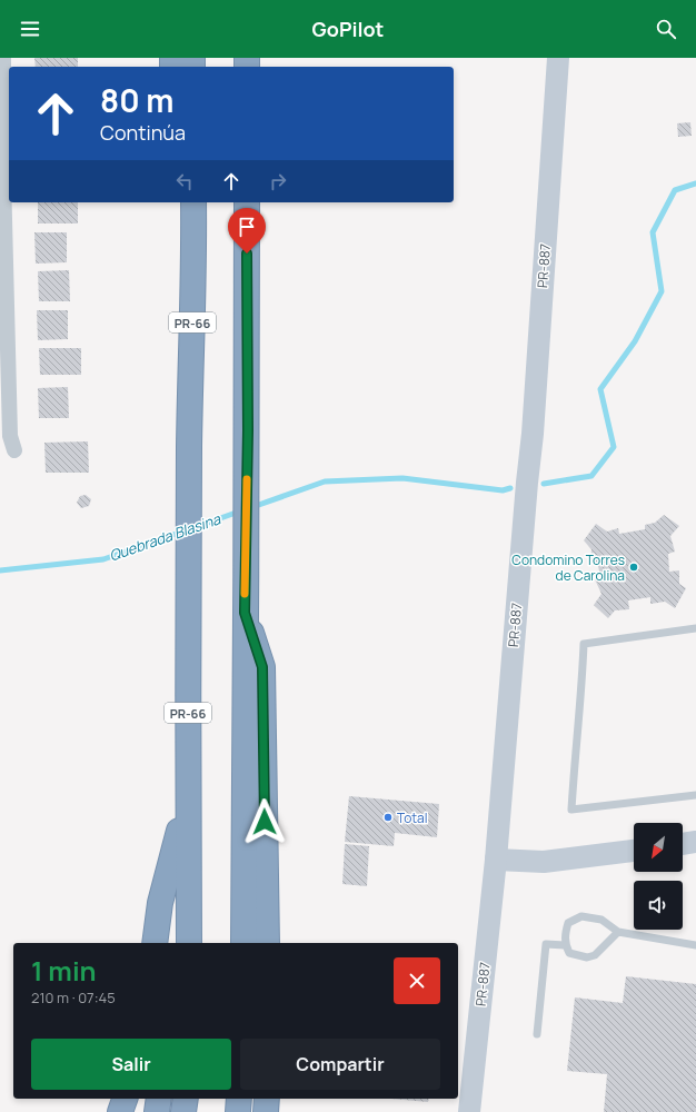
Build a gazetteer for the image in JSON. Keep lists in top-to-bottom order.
{
  "streets": {
    "highway": ["PR-66"],
    "street": ["PR-887"]
  },
  "water": ["Quebrada Blasina"],
  "places": ["Condomino Torres de Carolina", "Total"],
  "north": "bottom left",
  "page": {
    "header": "GoPilot",
    "turn": ["80 m", "Continúa"],
    "heading": ["1 min", "210 m · 07:45"],
    "buttons": ["Salir", "Compartir"]
  }
}
